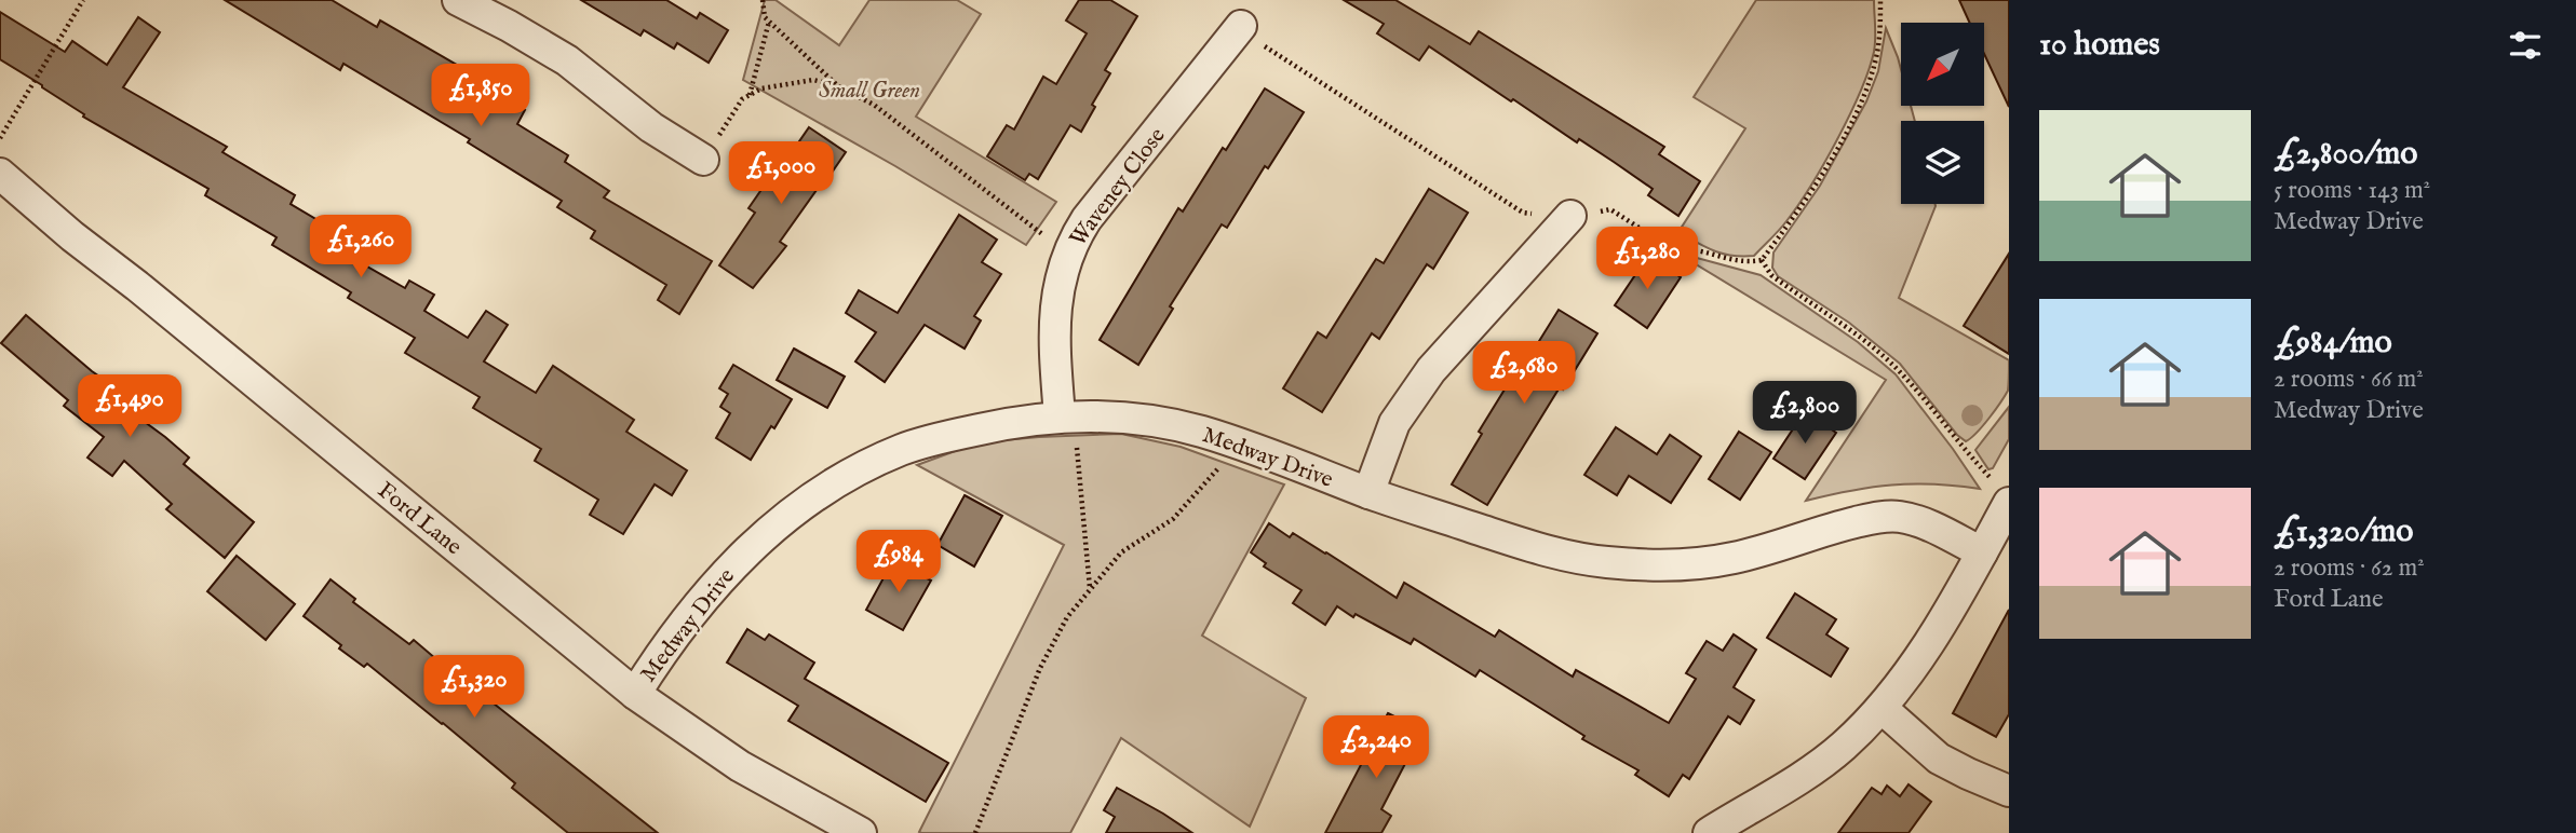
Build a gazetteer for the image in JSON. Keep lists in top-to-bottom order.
{
  "streets": {
    "street": ["Waveney Close", "Medway Drive", "Ford Lane"]
  },
  "crossings": [
    ["Waveney Close", "Medway Drive"],
    ["Medway Drive", "Ford Lane"]
  ],
  "parks": ["Small Green"],
  "north": "bottom left",
  "page": {
    "heading": "10 homes",
    "price": [
      "£1,850",
      "£1,000",
      "£1,260",
      "£1,280",
      "£2,680",
      "£1,490",
      "£2,800",
      "£984",
      "£1,320",
      "£2,240"
    ],
    "list": [
      {
        "name": "£2,800/mo",
        "note": "5 rooms · 143 m² · Medway Drive"
      },
      {
        "name": "£984/mo",
        "note": "2 rooms · 66 m² · Medway Drive"
      },
      {
        "name": "£1,320/mo",
        "note": "2 rooms · 62 m² · Ford Lane"
      }
    ]
  }
}
